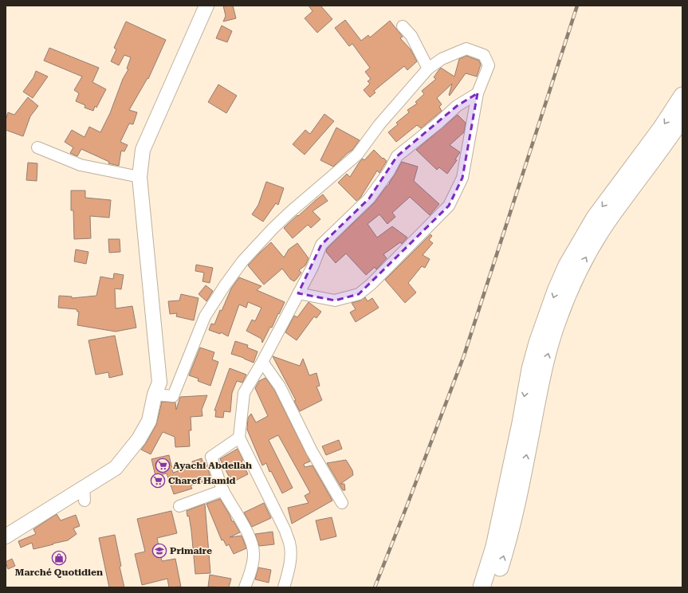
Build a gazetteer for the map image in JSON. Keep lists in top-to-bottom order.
{
  "places": {
    "supermarket": ["Ayachi Abdellah", "Charef Hamid"],
    "school or university": ["Primaire"],
    "shop": ["Marché Quotidien"]
  }
}
